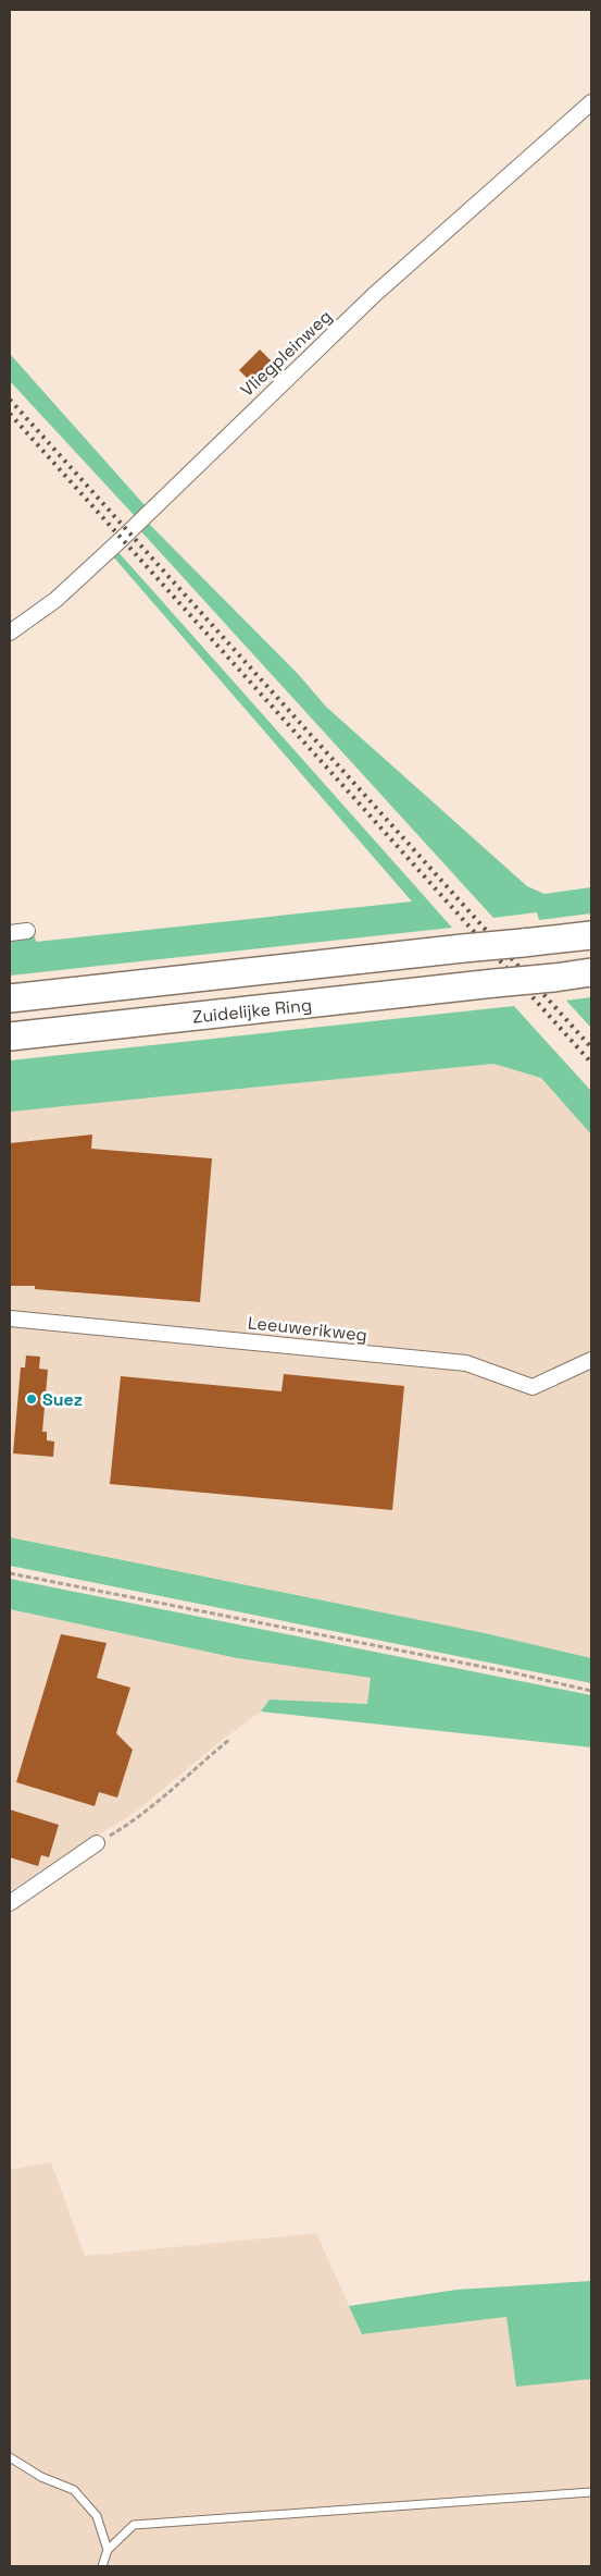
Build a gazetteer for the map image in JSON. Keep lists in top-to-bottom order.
{
  "streets": {
    "highway": ["Zuidelijke Ring"],
    "street": ["Vliegpleinweg", "Leeuwerikweg"]
  },
  "places": ["Suez"]
}
